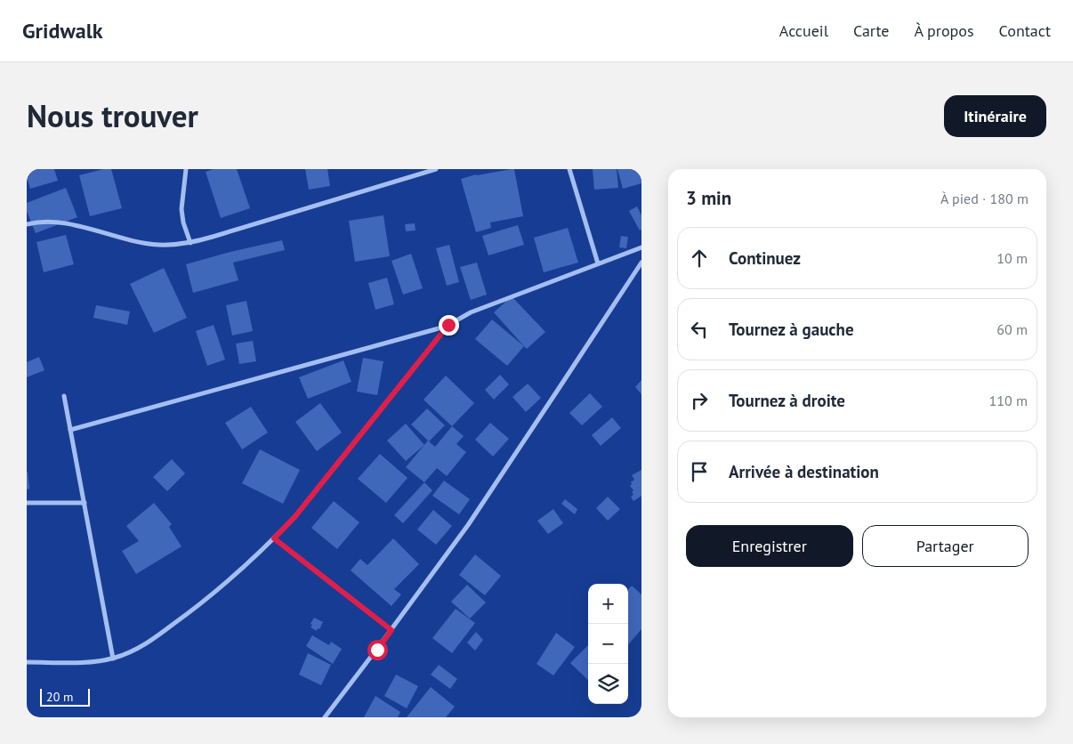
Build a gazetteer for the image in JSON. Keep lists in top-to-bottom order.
{
  "scale_bar": "20 m",
  "page": {
    "header": "Gridwalk",
    "nav": [
      "Accueil",
      "Carte",
      "À propos",
      "Contact"
    ],
    "title": "Nous trouver",
    "buttons": [
      "Itinéraire",
      ["Enregistrer", "Partager"]
    ],
    "heading": ["3 min", "À pied · 180 m"],
    "list": [
      ["Continuez", "10 m"],
      ["Tournez à gauche", "60 m"],
      ["Tournez à droite", "110 m"],
      "Arrivée à destination"
    ],
    "map_buttons": ["+", "−"],
    "scale": "20 m"
  }
}
